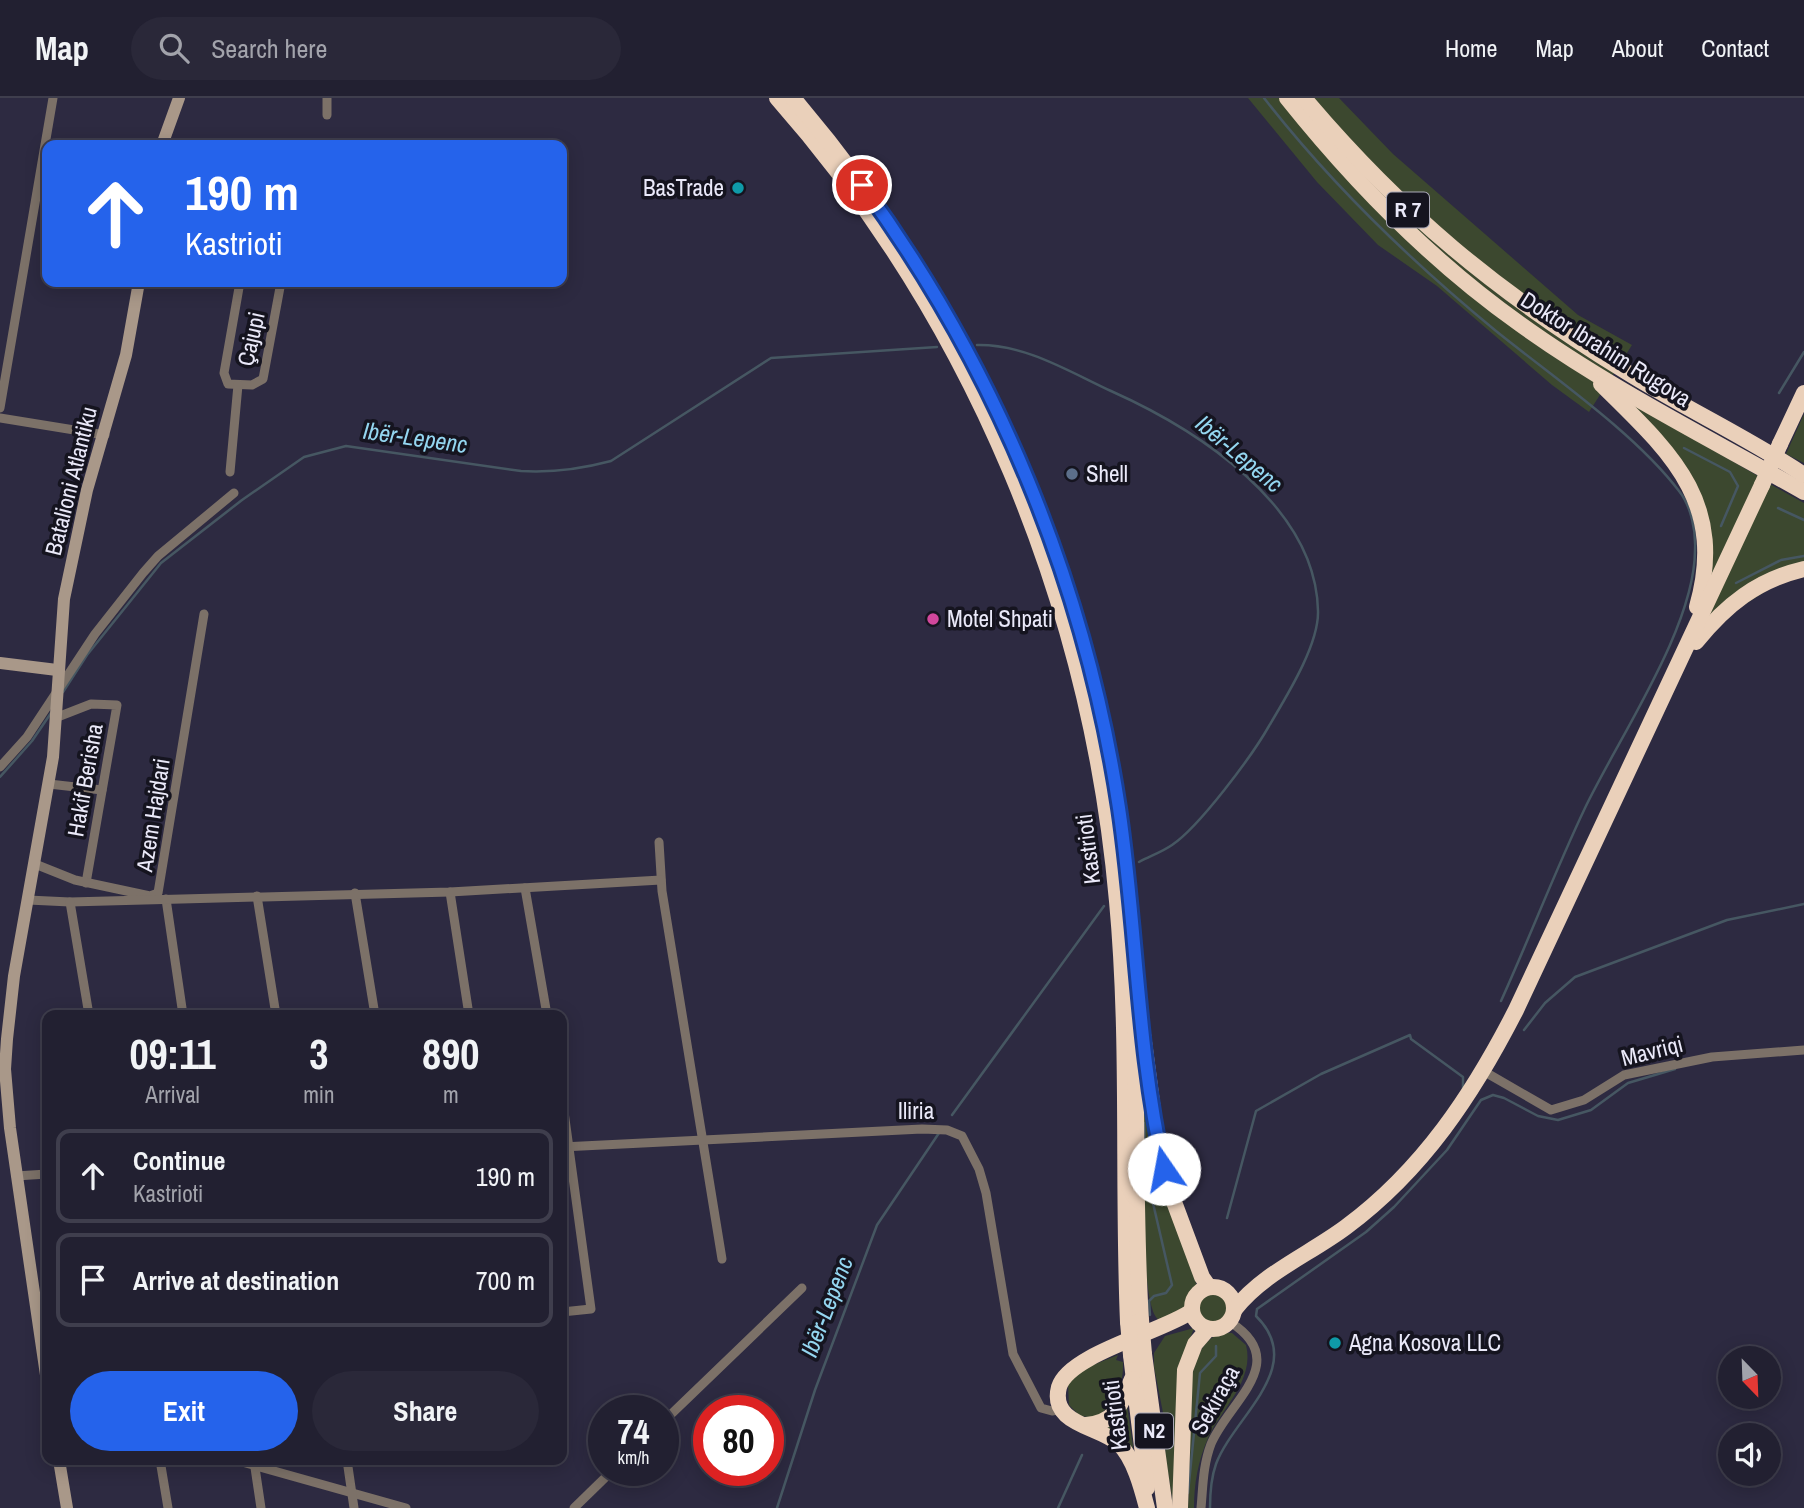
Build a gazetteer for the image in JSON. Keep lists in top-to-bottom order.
{
  "streets": {
    "highway": [
      "R 7",
      "Doktor Ibrahim Rugova",
      "Kastrioti",
      "N2"
    ],
    "street": [
      "Çajupi",
      "Batalioni Atlantiku",
      "Hakif Berisha",
      "Azem Hajdari",
      "Mavriqi",
      "Iliria",
      "Sekiraça"
    ]
  },
  "crossings": [
    ["Batalioni Atlantiku", "Hakif Berisha"],
    ["Batalioni Atlantiku", "Azem Hajdari"],
    ["Hakif Berisha", "Azem Hajdari"]
  ],
  "water": ["Ibër-Lepenc"],
  "places": [
    "BasTrade",
    "Shell",
    "Motel Shpati",
    "Agna Kosova LLC"
  ],
  "north": "bottom right",
  "page": {
    "header": "Map",
    "search": "Search here",
    "nav": [
      "Home",
      "Map",
      "About",
      "Contact"
    ],
    "turn": ["190 m", "Kastrioti"],
    "eta": [
      "09:11",
      "Arrival",
      "3",
      "min",
      "890",
      "m"
    ],
    "list": [
      {
        "name": "Continue",
        "note": "Kastrioti",
        "value": "190 m"
      },
      {
        "name": "Arrive at destination",
        "value": "700 m"
      }
    ],
    "buttons": ["Exit", "Share"],
    "speed": "74 km/h",
    "limit": "80"
  }
}
